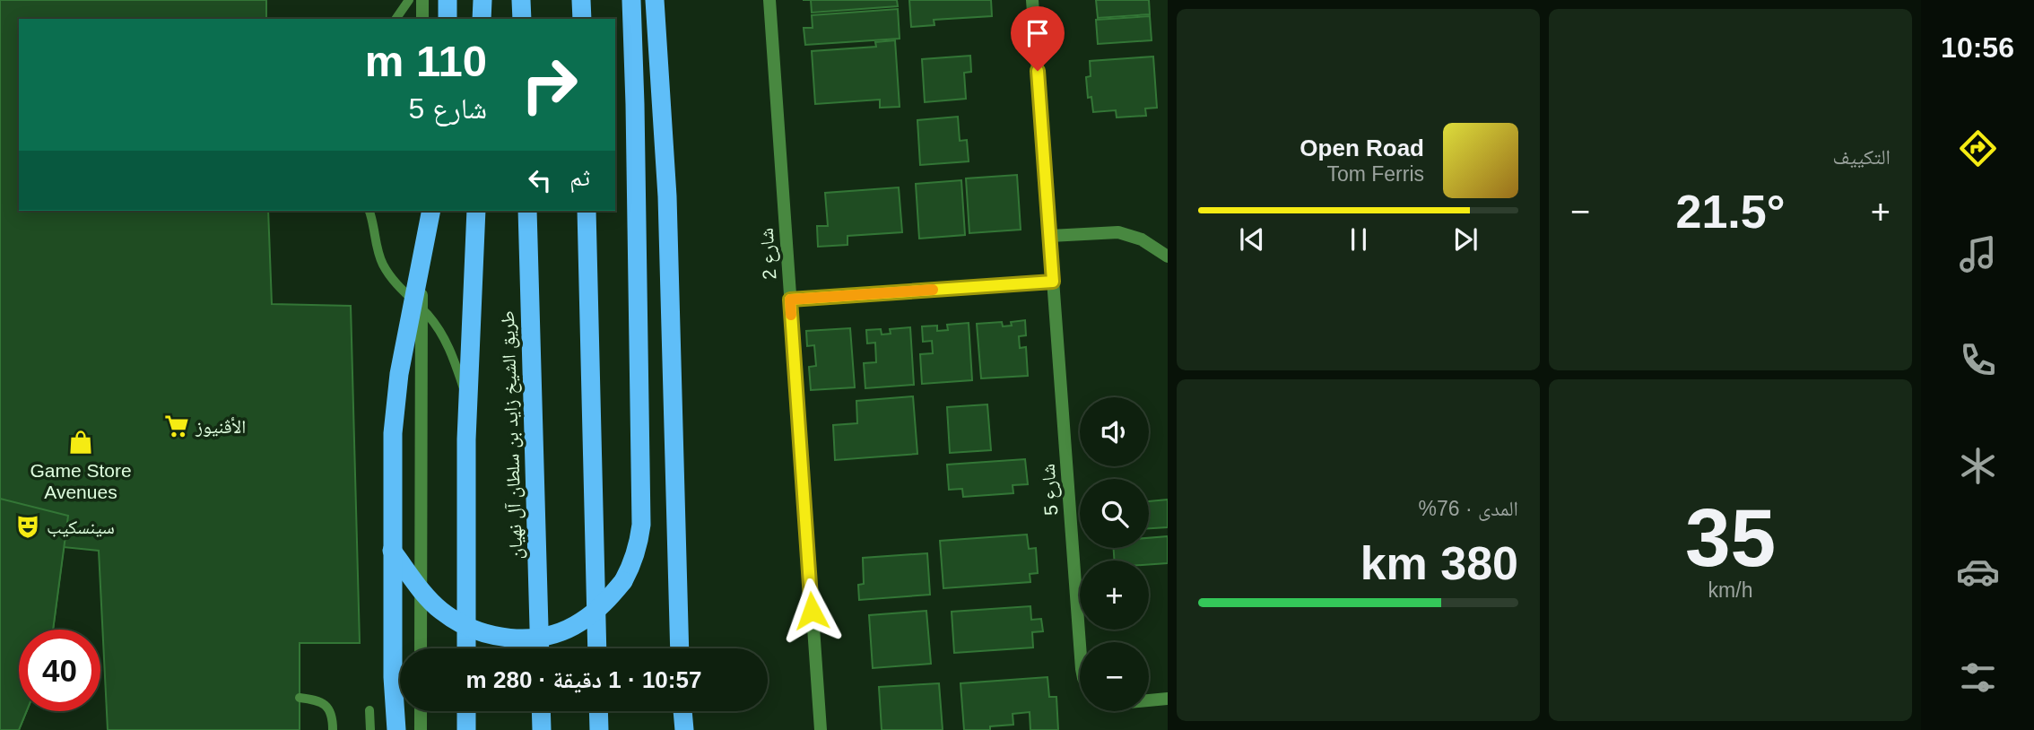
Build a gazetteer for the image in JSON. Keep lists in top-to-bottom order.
{
  "streets": {
    "highway": ["طريق الشيخ زايد بن سلطان آل نهيان"],
    "street": ["شارع 2", "شارع 5"]
  },
  "places": {
    "supermarket": ["الأڤنيوز"],
    "shop": ["Game Store Avenues"],
    "theatre": ["سينسكيب"]
  },
  "page": {
    "tabs": "10:56",
    "tile": [
      "التكييف",
      ["35", "km/h"],
      ["المدى · 76%", "380 km"]
    ],
    "turn": ["110 m", "شارع 5"],
    "song": ["Open Road", "Tom Ferris"],
    "then": "ثم",
    "heat": ["−", "21.5°", "+"],
    "map_buttons": ["+", "−"],
    "limit": "40",
    "trip": "10:57 · 1 دقيقة · 280 m"
  }
}
